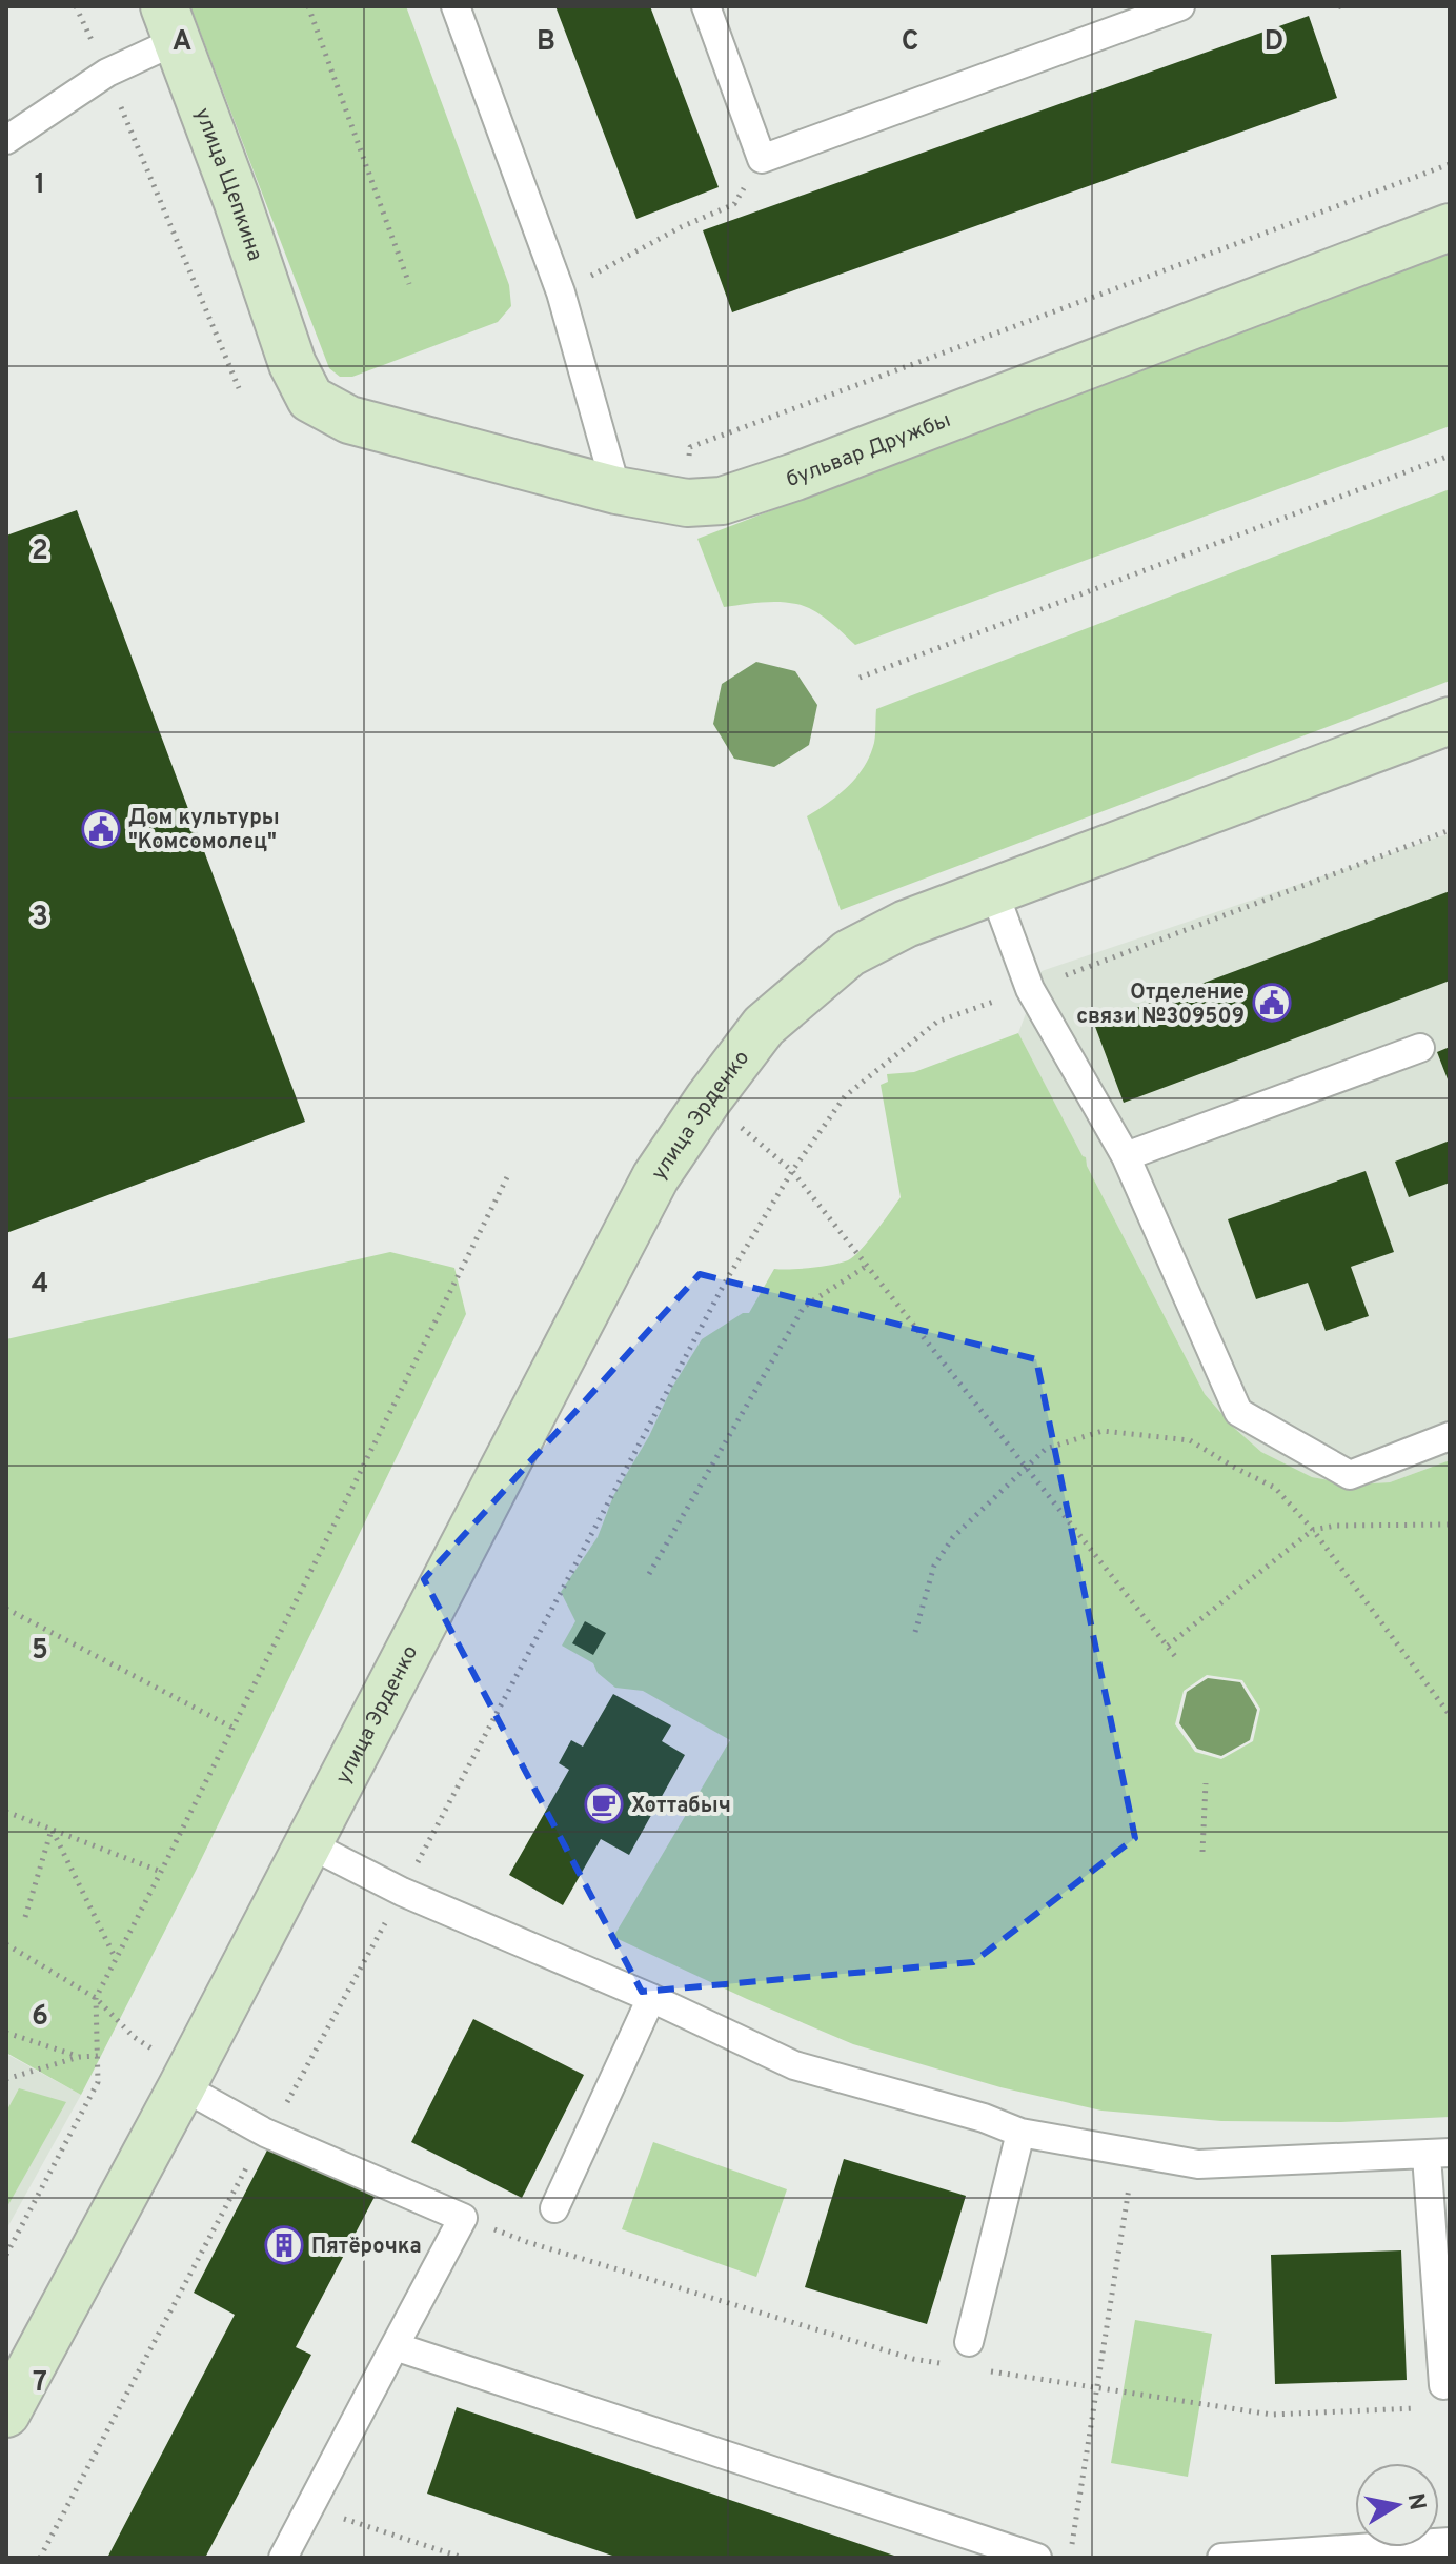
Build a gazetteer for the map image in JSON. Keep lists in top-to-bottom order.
{
  "streets": {
    "main road": ["улица Щепкина", "бульвар Дружбы", "улица Эрденко"]
  },
  "crossings": [
    ["улица Щепкина", "бульвар Дружбы"]
  ],
  "places": {
    "public building": ["Дом культуры \"Комсомолец\"", "Отделение связи №309509"],
    "cafe": ["Хоттабыч"],
    "building": ["Пятёрочка"]
  },
  "north": "right",
  "grid": {
    "columns": [
      "A",
      "B",
      "C",
      "D"
    ],
    "rows": [
      "1",
      "2",
      "3",
      "4",
      "5",
      "6",
      "7"
    ]
  }
}
